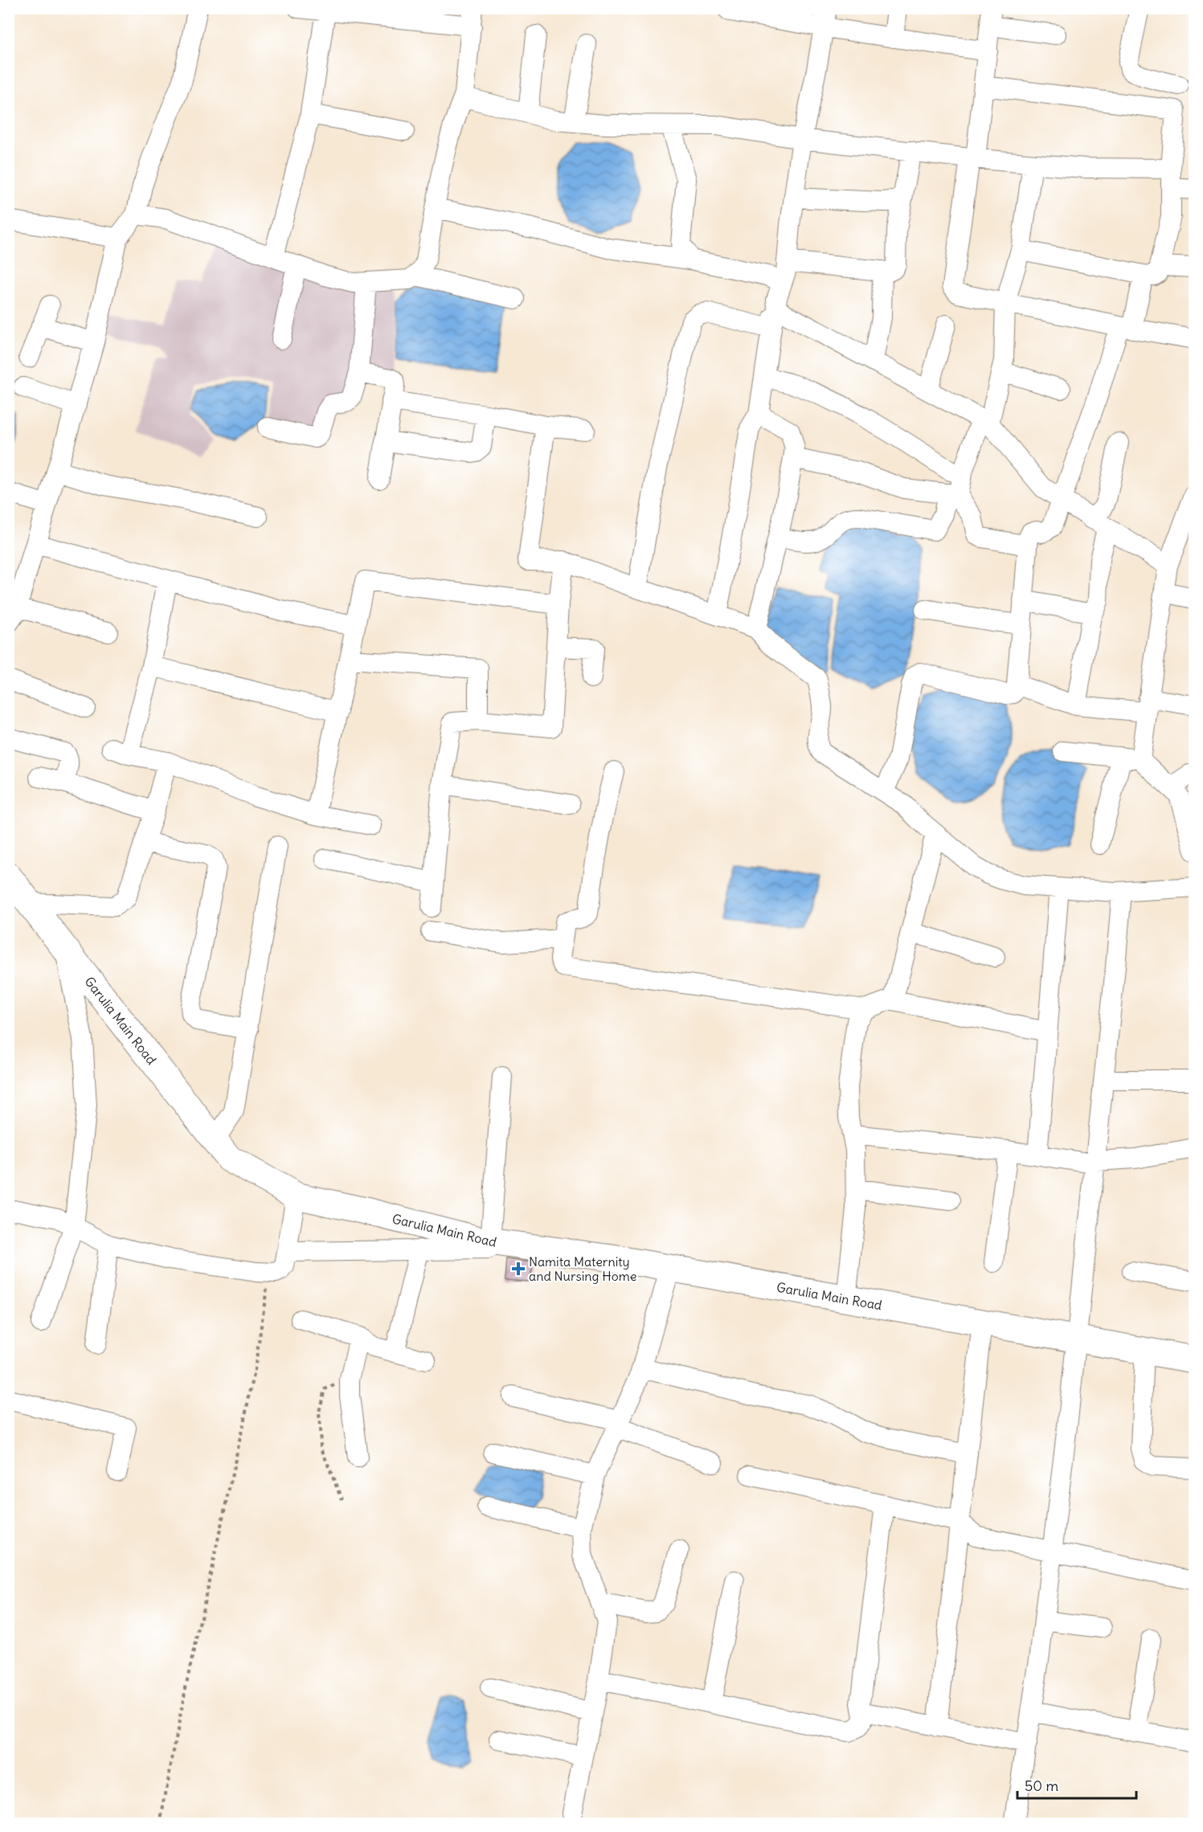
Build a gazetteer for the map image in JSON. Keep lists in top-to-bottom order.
{
  "streets": {
    "street": ["Garulia Main Road"]
  },
  "places": {
    "health": ["Namita Maternity and Nursing Home"]
  },
  "scale_bar": "50 m"
}
